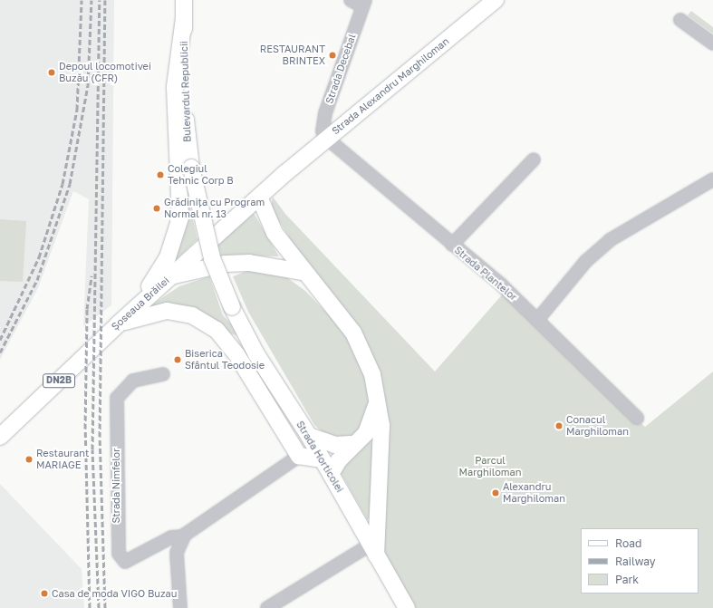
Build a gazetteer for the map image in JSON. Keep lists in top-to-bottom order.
{
  "streets": {
    "main road": [
      "Strada Alexandru Marghiloman",
      "Bulevardul Republicii",
      "Șoseaua Brăilei",
      "DN2B",
      "Strada Horticolei"
    ],
    "street": ["Strada Decebal", "Strada Plantelor", "Strada Nimfelor"]
  },
  "crossings": [
    ["Strada Decebal", "Strada Alexandru Marghiloman"],
    ["Strada Decebal", "Strada Plantelor"],
    ["Strada Alexandru Marghiloman", "Strada Plantelor"],
    ["Strada Alexandru Marghiloman", "Șoseaua Brăilei"],
    ["Bulevardul Republicii", "Strada Horticolei"]
  ],
  "parks": ["Parcul Marghiloman"],
  "places": [
    "RESTAURANT BRINTEX",
    "Depoul locomotivei Buzău (CFR)",
    "Colegiul Tehnic Corp B",
    "Grădinița cu Program Normal nr. 13",
    "Biserica Sfântul Teodosie",
    "Conacul Marghiloman",
    "Restaurant MARIAGE",
    "Alexandru Marghiloman",
    "Casa de moda VIGO Buzau"
  ],
  "legend": ["Road", "Railway", "Park"]
}
